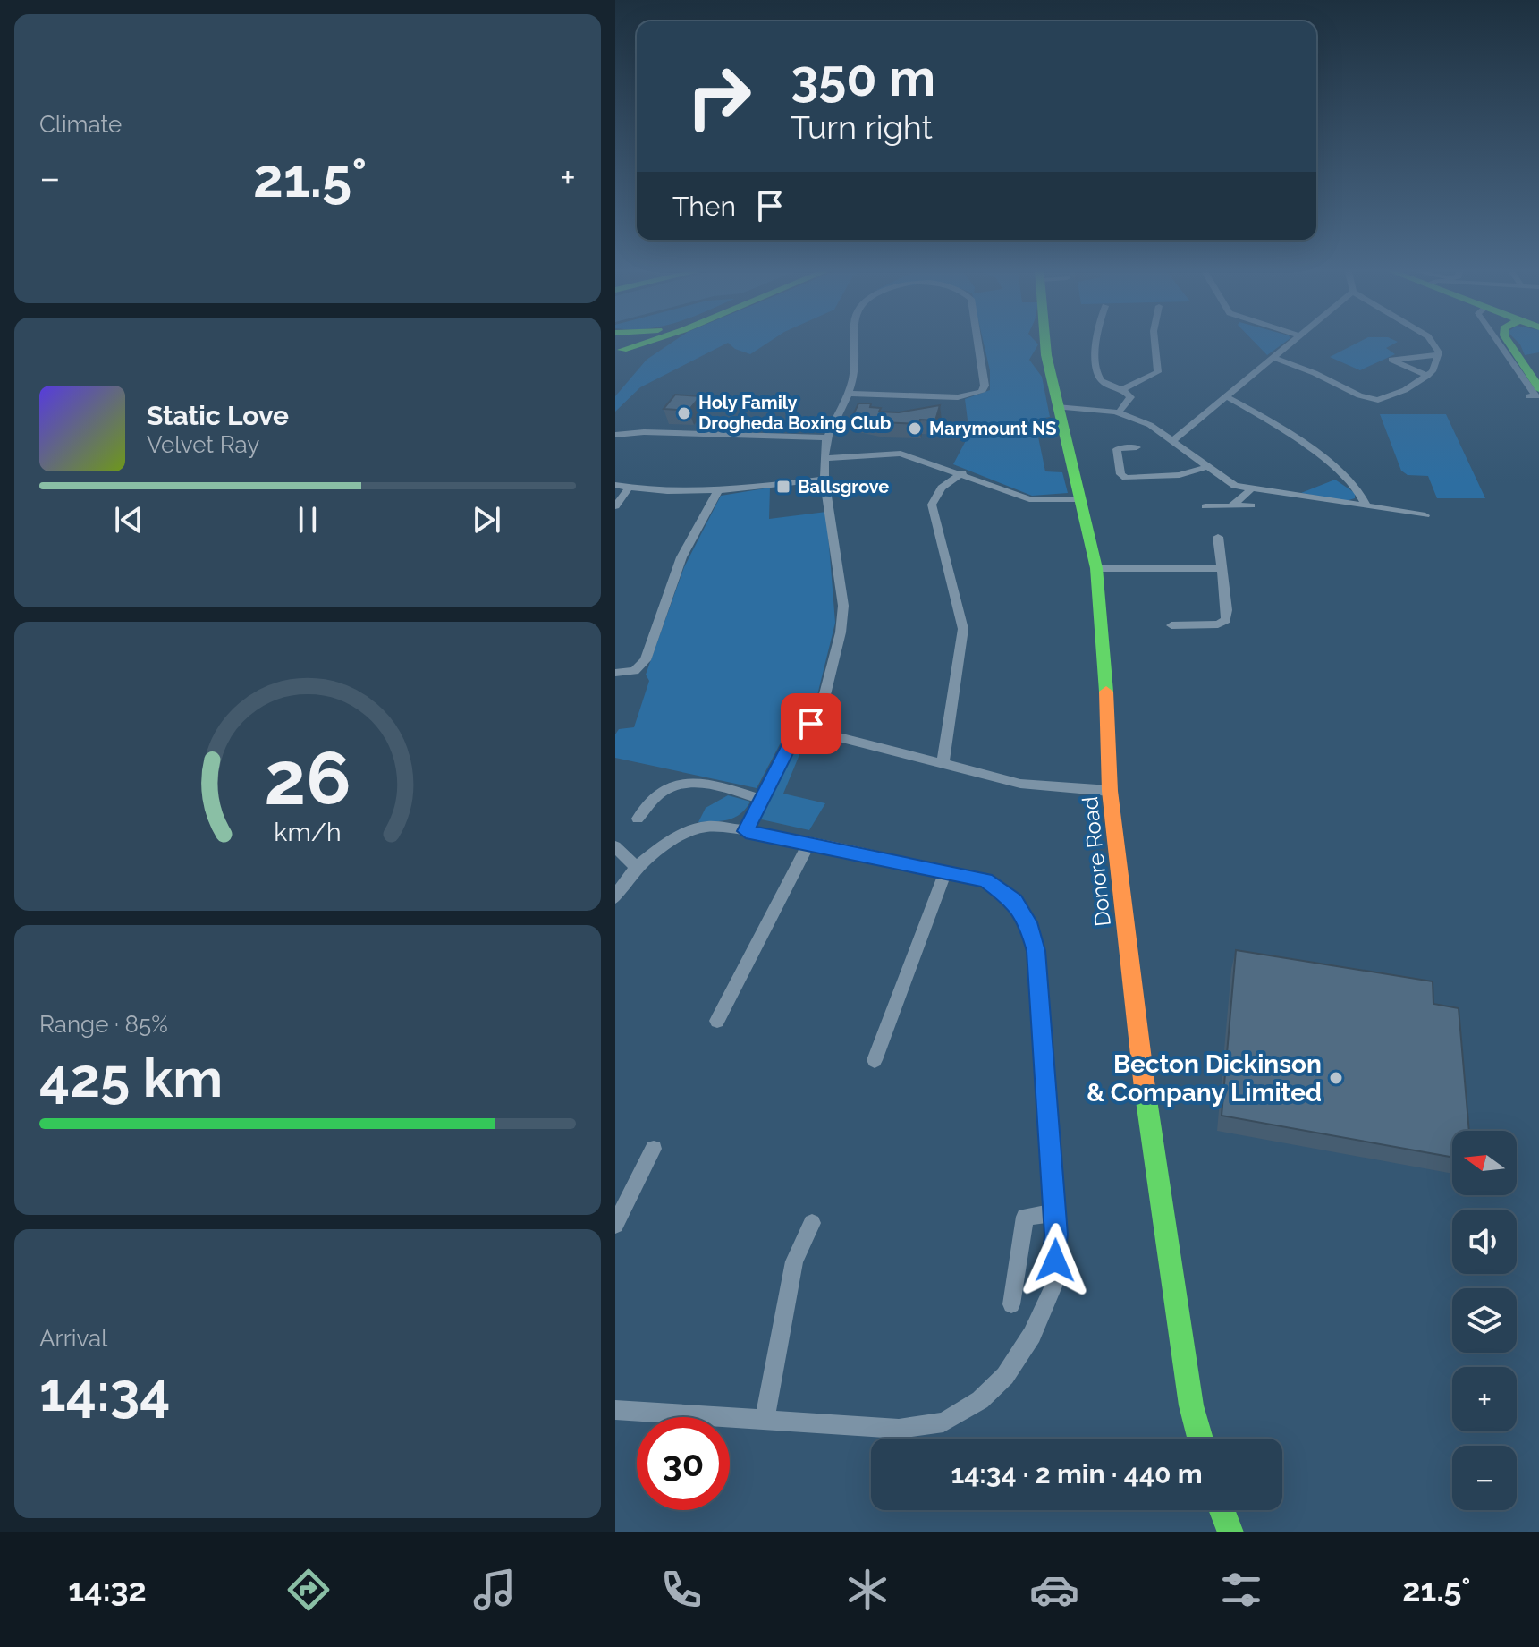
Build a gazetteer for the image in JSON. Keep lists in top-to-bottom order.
{
  "streets": {
    "street": ["Donore Road"]
  },
  "places": {
    "other": ["Holy Family Drogheda Boxing Club", "Marymount NS", "Becton Dickinson & Company Limited"],
    "transit": ["Ballsgrove"]
  },
  "north": "left",
  "page": {
    "tile": [
      "Climate",
      ["Range · 85%", "425 km"],
      ["Arrival", "14:34"]
    ],
    "turn": ["350 m", "Turn right"],
    "heat": ["−", "21.5°", "+"],
    "then": "Then",
    "song": ["Static Love", "Velvet Ray"],
    "map_buttons": ["+", "−"],
    "limit": "30",
    "trip": "14:34 · 2 min · 440 m",
    "tabs": ["14:32", "21.5°"],
    "gauge": ["26", "km/h"]
  }
}
